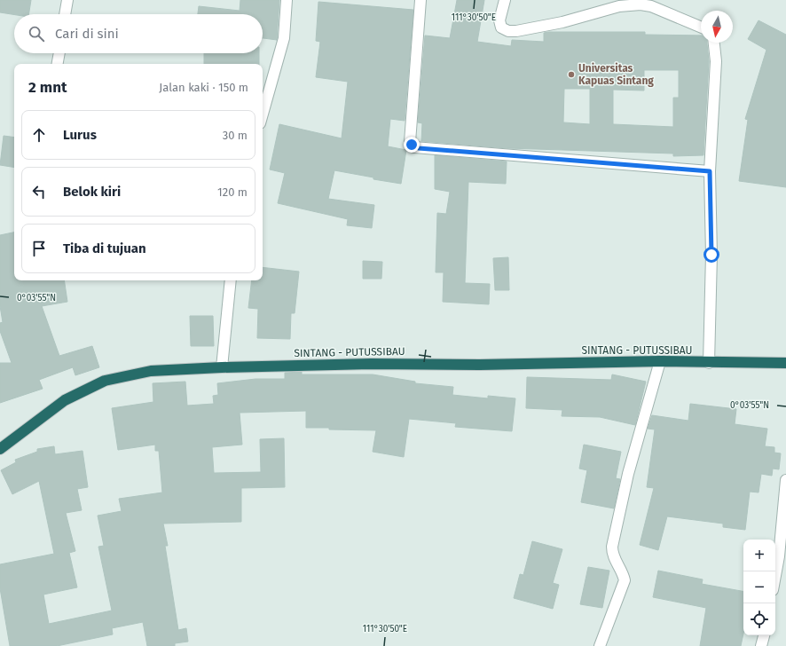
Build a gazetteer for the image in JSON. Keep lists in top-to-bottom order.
{
  "streets": {
    "highway": ["SINTANG - PUTUSSIBAU"]
  },
  "places": ["Universitas Kapuas Sintang"],
  "north": "bottom",
  "page": {
    "search": "Cari di sini",
    "heading": ["2 mnt", "Jalan kaki · 150 m"],
    "list": [
      ["Lurus", "30 m"],
      ["Belok kiri", "120 m"],
      "Tiba di tujuan"
    ],
    "map_buttons": ["+", "−"]
  },
  "coordinates": ["111°30'50\"E", "0°03'55\"N"]
}
